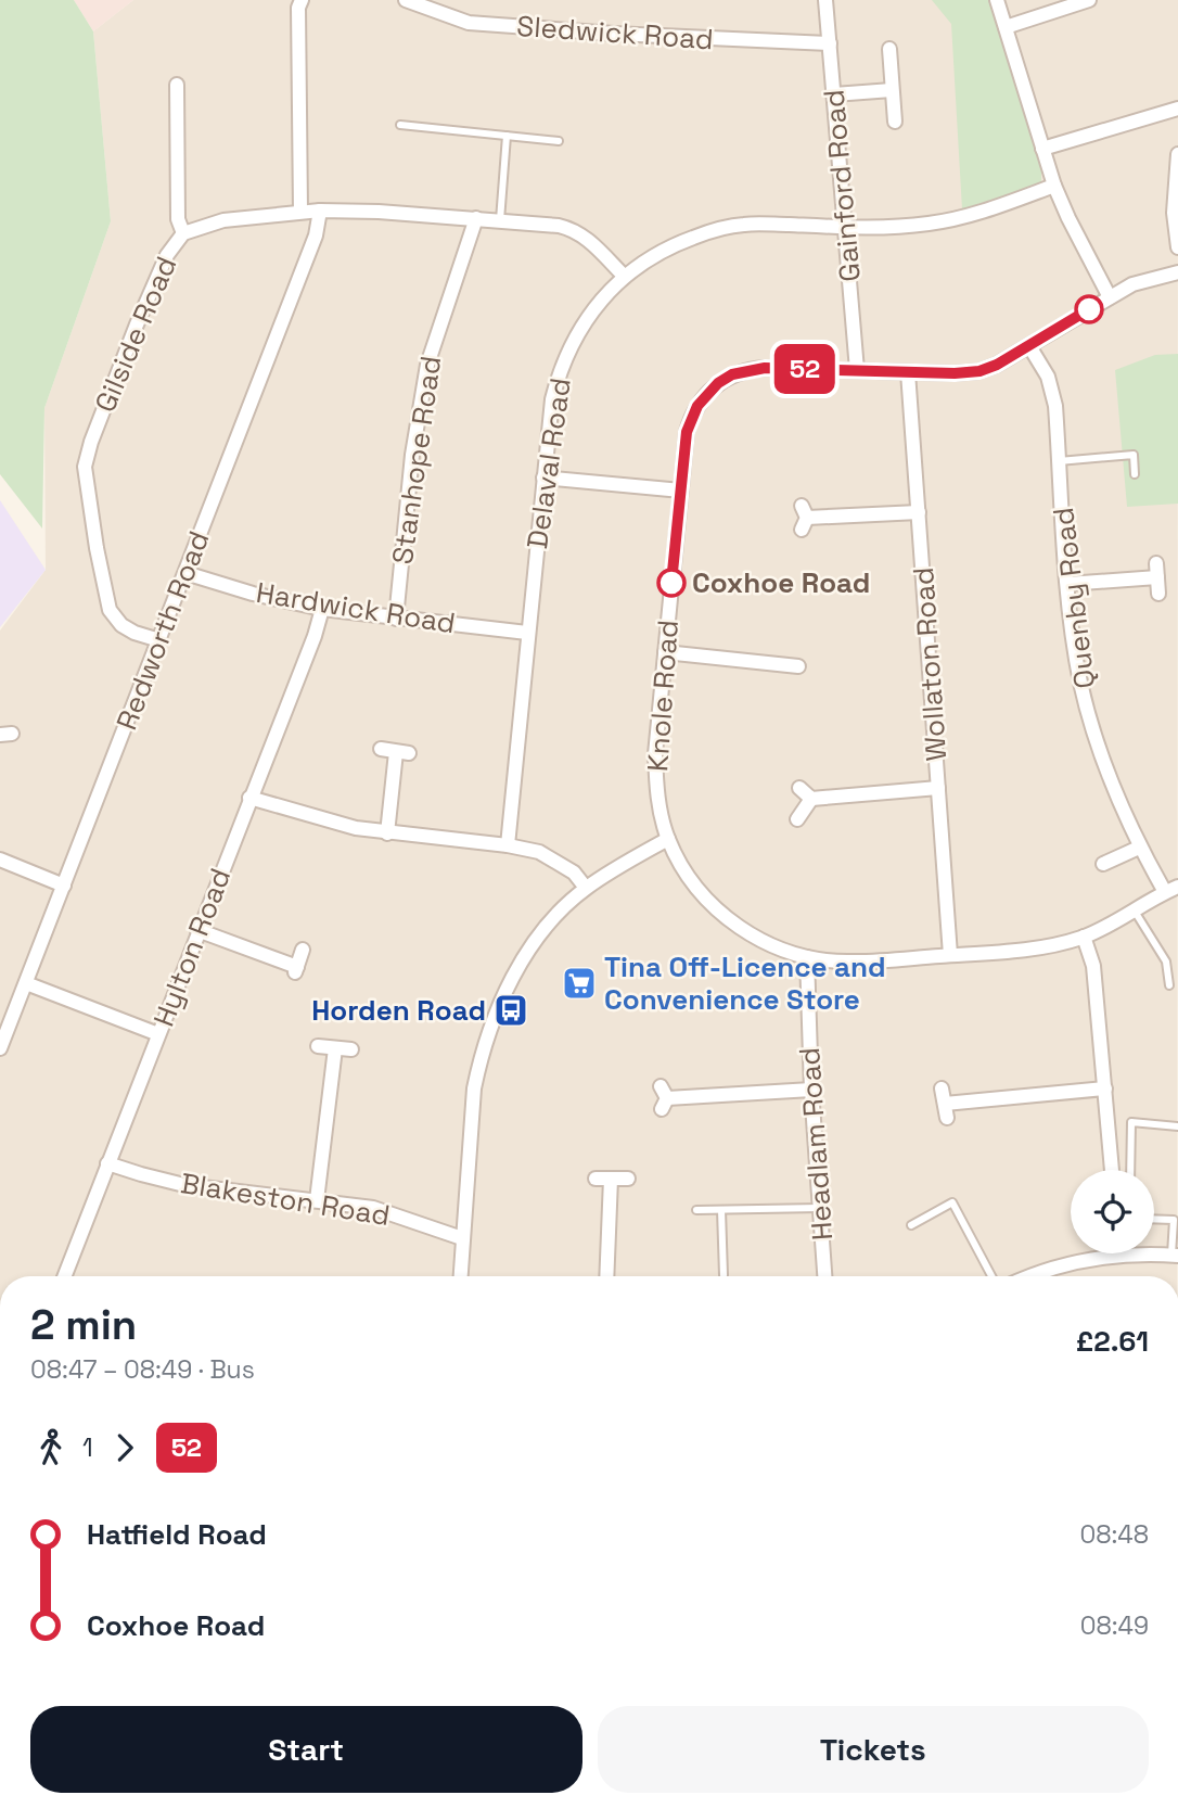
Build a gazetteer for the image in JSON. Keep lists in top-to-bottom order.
{
  "streets": {
    "street": [
      "Sledwick Road",
      "Gainford Road",
      "Gilside Road",
      "Stanhope Road",
      "Delaval Road",
      "Quenby Road",
      "Hardwick Road",
      "Redworth Road",
      "Wollaton Road",
      "Knole Road",
      "Hylton Road",
      "Headlam Road",
      "Blakeston Road"
    ]
  },
  "crossings": [
    ["Sledwick Road", "Gainford Road"],
    ["Gainford Road", "Delaval Road"],
    ["Gainford Road", "Knole Road"],
    ["Gilside Road", "Stanhope Road"],
    ["Gilside Road", "Delaval Road"],
    ["Gilside Road", "Redworth Road"],
    ["Stanhope Road", "Hardwick Road"],
    ["Delaval Road", "Hardwick Road"],
    ["Quenby Road", "Knole Road"],
    ["Hardwick Road", "Redworth Road"],
    ["Hardwick Road", "Hylton Road"],
    ["Wollaton Road", "Knole Road"],
    ["Knole Road", "Headlam Road"],
    ["Hylton Road", "Blakeston Road"]
  ],
  "places": {
    "other": ["Coxhoe Road"],
    "supermarket": ["Tina Off-Licence and Convenience Store"],
    "bus stop": ["Horden Road"]
  },
  "lines": ["bus line 52"],
  "page": {
    "on_map": "52",
    "heading": ["2 min", "08:47 – 08:49 · Bus", "£2.61"],
    "legs": ["1", "52"],
    "list": [
      {
        "name": "Hatfield Road",
        "value": "08:48"
      },
      {
        "name": "Coxhoe Road",
        "value": "08:49"
      }
    ],
    "buttons": ["Start", "Tickets"]
  }
}
